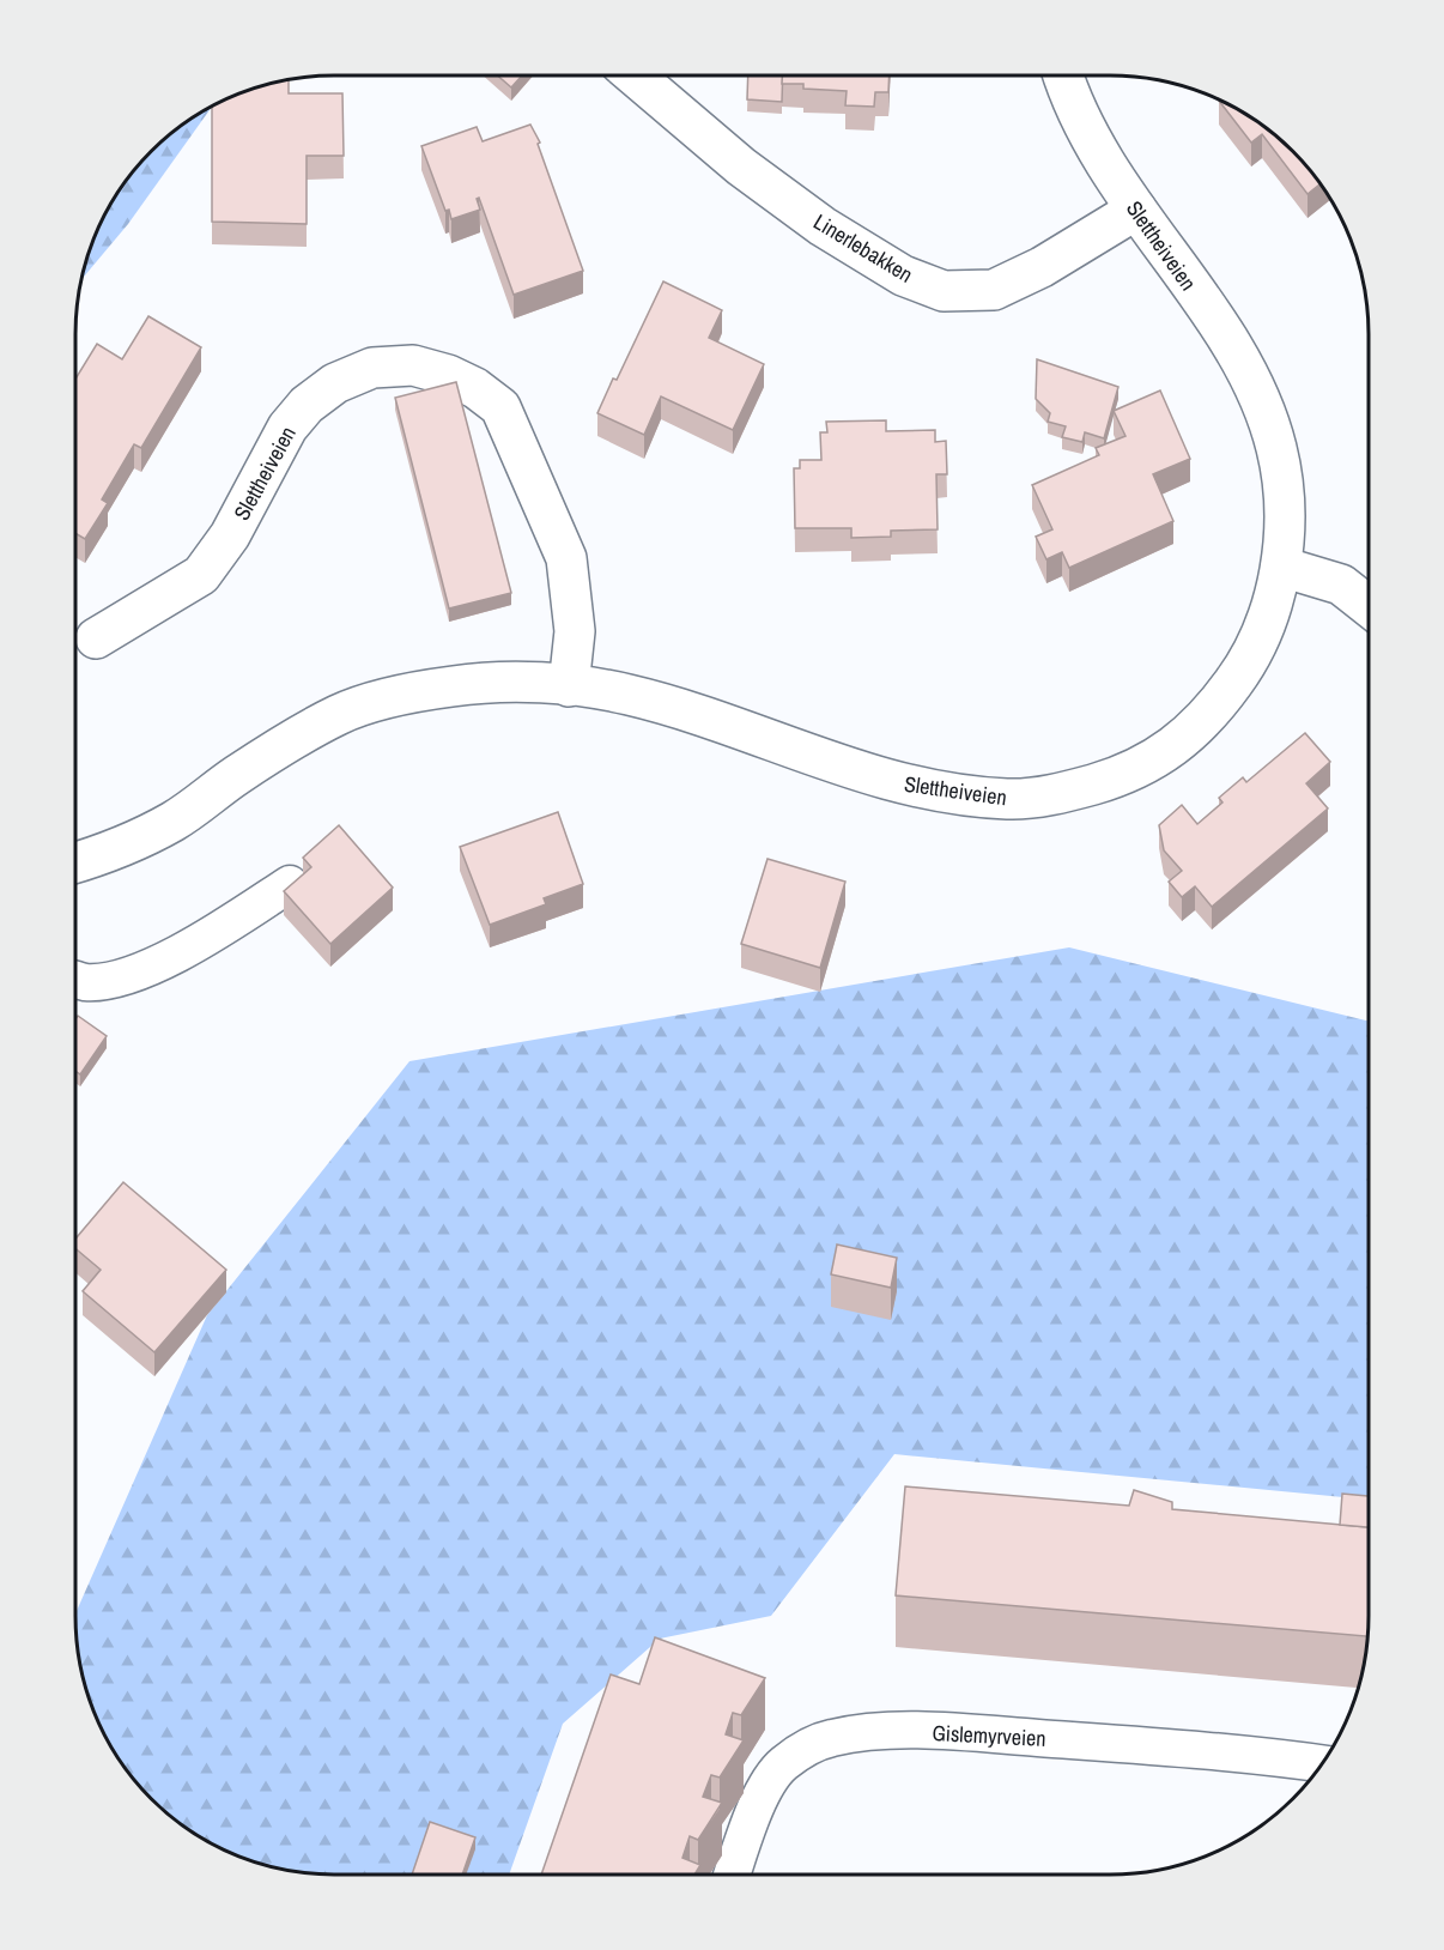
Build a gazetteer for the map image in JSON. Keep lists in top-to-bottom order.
{
  "streets": {
    "street": ["Slettheiveien", "Linerlebakken"],
    "lane": ["Gislemyrveien"]
  },
  "crossings": [
    ["Slettheiveien", "Linerlebakken"]
  ]
}
